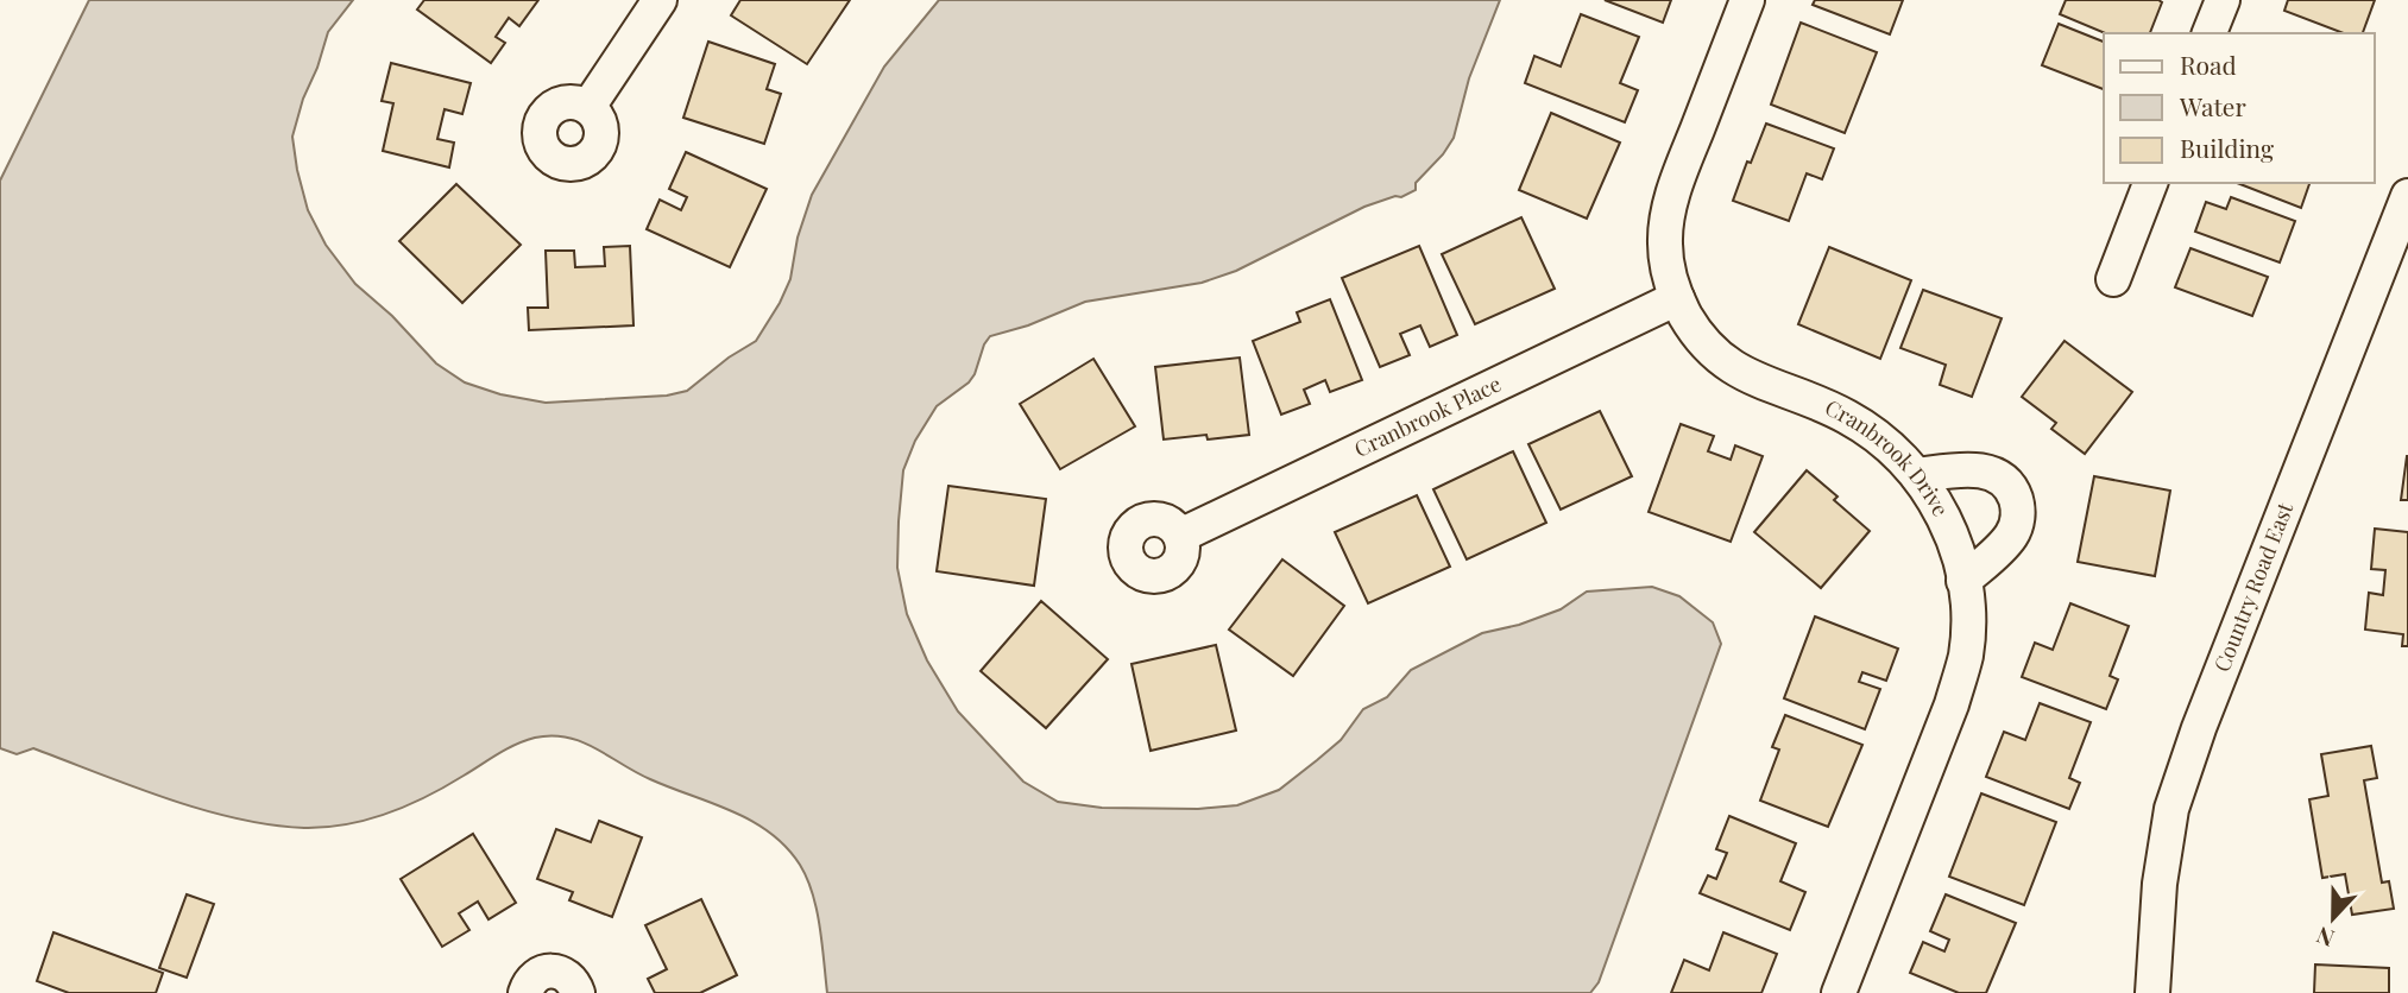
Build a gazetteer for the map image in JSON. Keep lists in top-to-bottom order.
{
  "streets": {
    "street": ["Cranbrook Place", "Cranbrook Drive", "Country Road East"]
  },
  "crossings": [
    ["Cranbrook Place", "Cranbrook Drive"]
  ],
  "legend": ["Road", "Water", "Building"],
  "north": "bottom"
}
